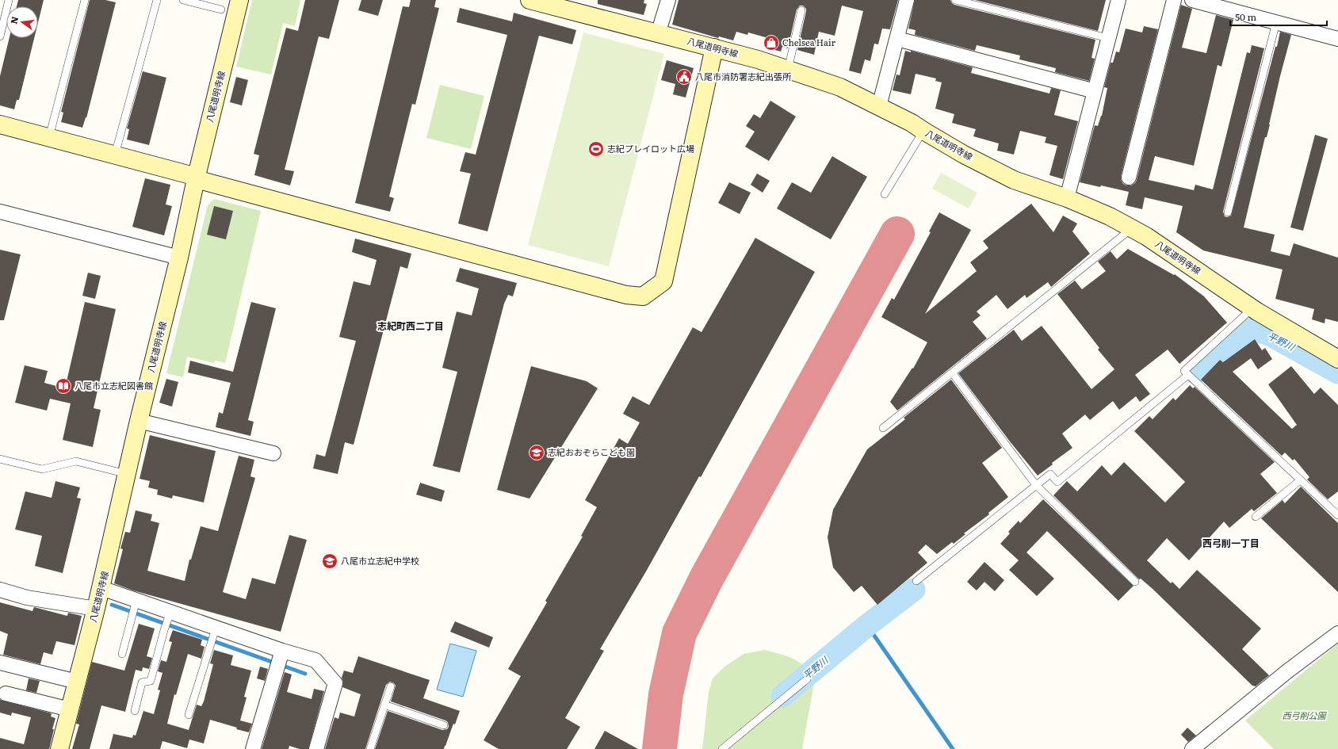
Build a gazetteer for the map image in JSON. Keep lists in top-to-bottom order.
{
  "streets": {
    "main road": ["八尾道明寺線"]
  },
  "districts": ["志紀町西二丁目", "西弓削一丁目"],
  "water": ["平野川"],
  "parks": ["西弓削公園"],
  "places": {
    "shop": ["Chelsea Hair"],
    "public building": ["八尾市消防署志紀出張所"],
    "sports": ["志紀プレイロット広場"],
    "library": ["八尾市立志紀図書館"],
    "school or university": ["志紀おおぞらこども園", "八尾市立志紀中学校"]
  },
  "scale_bar": "50 m",
  "north": "left"
}
